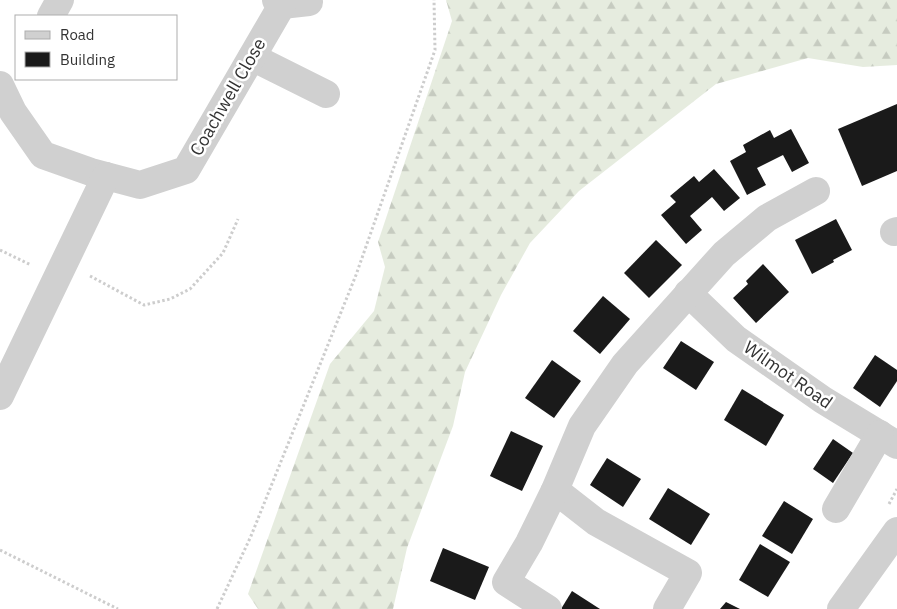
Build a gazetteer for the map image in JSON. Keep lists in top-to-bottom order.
{
  "streets": {
    "street": ["Coachwell Close", "Wilmot Road"]
  },
  "legend": ["Road", "Building"]
}
